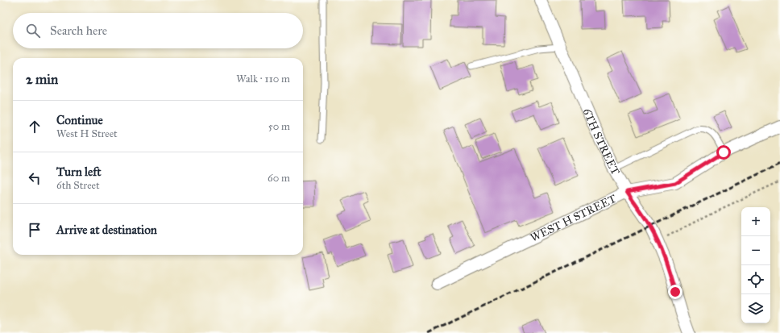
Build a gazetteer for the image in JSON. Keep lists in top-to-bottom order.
{
  "streets": {
    "street": ["6TH STREET", "WEST H STREET"]
  },
  "crossings": [
    ["6TH STREET", "WEST H STREET"]
  ],
  "page": {
    "search": "Search here",
    "heading": ["2 min", "Walk · 110 m"],
    "list": [
      ["Continue", "West H Street", "50 m"],
      ["Turn left", "6th Street", "60 m"],
      "Arrive at destination"
    ],
    "map_buttons": ["+", "−"]
  }
}
